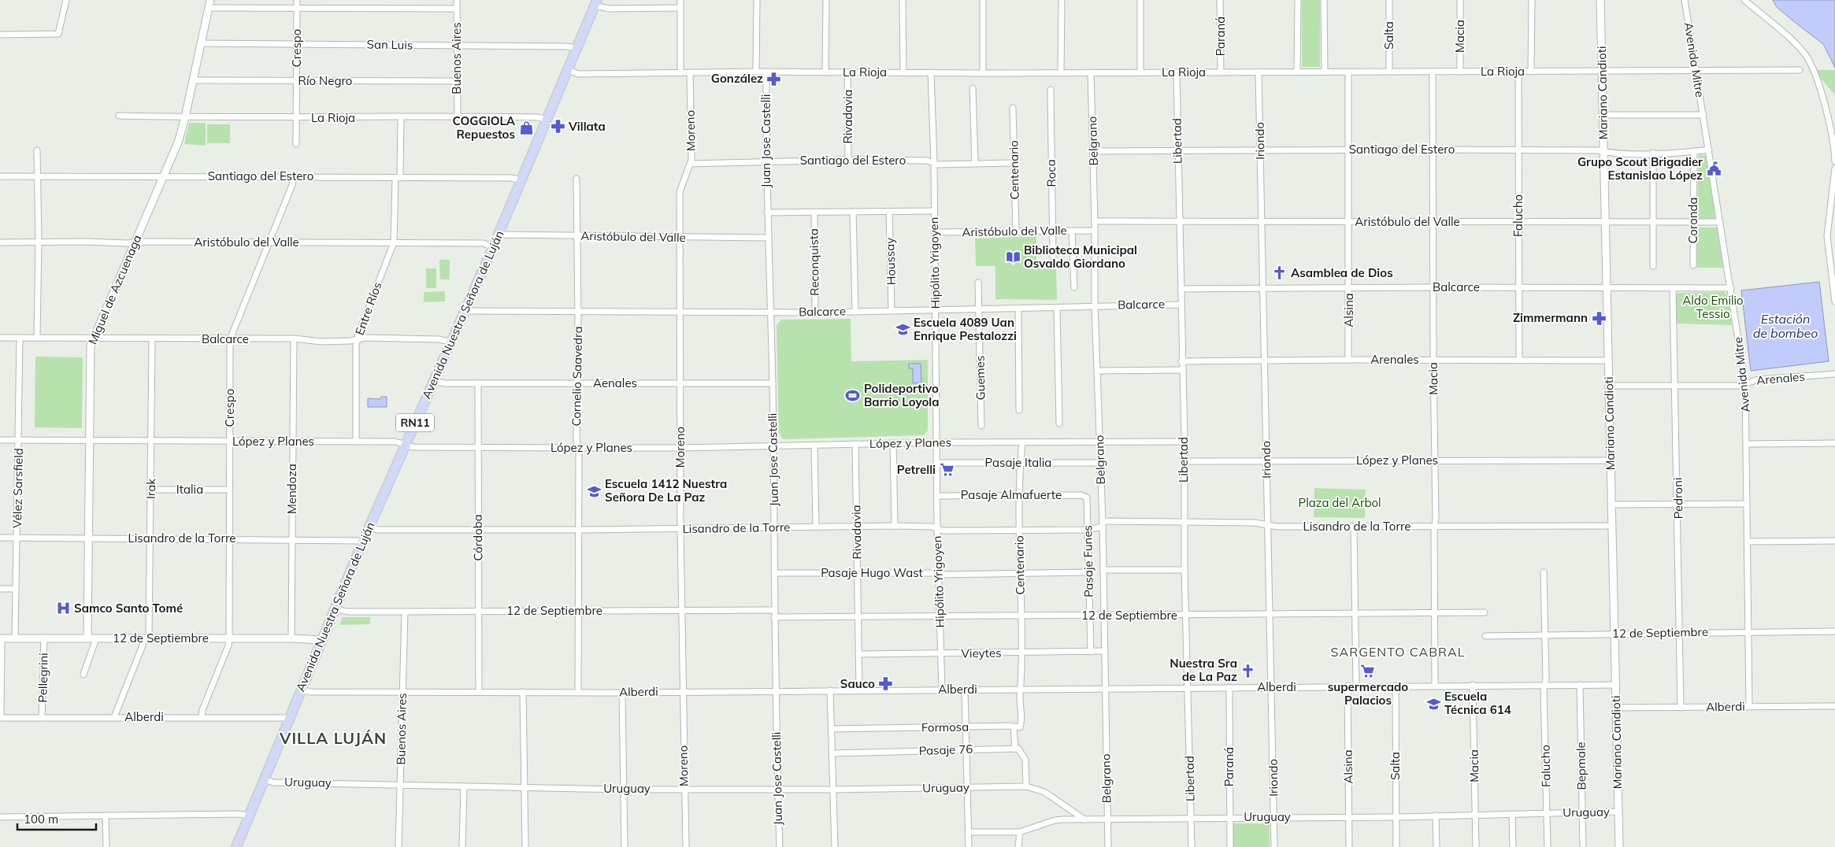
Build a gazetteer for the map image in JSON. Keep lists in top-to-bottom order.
{
  "streets": {
    "main road": ["Avenida Nuestra Señora de Luján", "RN11"],
    "street": [
      "Salta",
      "Paraná",
      "Macia",
      "San Luis",
      "Crespo",
      "Buenos Aires",
      "Avenida Mitre",
      "La Rioja",
      "Río Negro",
      "Mariano Candioti",
      "Rivadavia",
      "Moreno",
      "Juan Jose Castelli",
      "Belgrano",
      "Libertad",
      "Iriondo",
      "Santiago del Estero",
      "Centenario",
      "Roca",
      "Falucho",
      "Coronda",
      "Aristóbulo del Valle",
      "Houssay",
      "Reconquista",
      "Hipólito Yrigoyen",
      "Balcarce",
      "Miguel de Azcuenaga",
      "Entre Ríos",
      "Alsina",
      "Arenales",
      "Cornelio Saavedra",
      "Guemes",
      "Aenales",
      "López y Planes",
      "Pasaje Italia",
      "Vélez Sarsfield",
      "Irak",
      "Mendoza",
      "Italia",
      "Pasaje Almafuerte",
      "Pedroni",
      "Lisandro de la Torre",
      "Córdoba",
      "Pasaje Funes",
      "Pasaje Hugo Wast",
      "12 de Septiembre",
      "Vieytes",
      "Pellegrini",
      "Alberdi",
      "Formosa",
      "Pasaje 76",
      "Bepmale",
      "Uruguay"
    ]
  },
  "crossings": [
    ["Salta", "La Rioja"],
    ["Salta", "Alberdi"],
    ["Salta", "Uruguay"],
    ["Paraná", "La Rioja"],
    ["Paraná", "Alberdi"],
    ["Paraná", "Uruguay"],
    ["Macia", "La Rioja"],
    ["Macia", "Santiago del Estero"],
    ["Macia", "Aristóbulo del Valle"],
    ["Macia", "Balcarce"],
    ["Macia", "Arenales"],
    ["Macia", "López y Planes"],
    ["Macia", "Lisandro de la Torre"],
    ["Macia", "12 de Septiembre"],
    ["Macia", "Alberdi"],
    ["Macia", "Uruguay"],
    ["San Luis", "Crespo"],
    ["San Luis", "Buenos Aires"],
    ["San Luis", "Miguel de Azcuenaga"],
    ["San Luis", "Avenida Nuestra Señora de Luján"],
    ["Crespo", "La Rioja"],
    ["Crespo", "Río Negro"],
    ["Crespo", "Santiago del Estero"],
    ["Crespo", "Aristóbulo del Valle"],
    ["Crespo", "Balcarce"],
    ["Crespo", "López y Planes"],
    ["Crespo", "Italia"],
    ["Crespo", "Lisandro de la Torre"],
    ["Crespo", "12 de Septiembre"],
    ["Crespo", "Alberdi"],
    ["Buenos Aires", "La Rioja"],
    ["Buenos Aires", "Río Negro"],
    ["Buenos Aires", "12 de Septiembre"],
    ["Buenos Aires", "Alberdi"],
    ["Buenos Aires", "Uruguay"],
    ["Avenida Mitre", "La Rioja"],
    ["Avenida Mitre", "Santiago del Estero"],
    ["Avenida Mitre", "Aristóbulo del Valle"],
    ["Avenida Mitre", "Balcarce"],
    ["Avenida Mitre", "Arenales"],
    ["Avenida Mitre", "12 de Septiembre"],
    ["Avenida Mitre", "Alberdi"],
    ["La Rioja", "Mariano Candioti"],
    ["La Rioja", "Rivadavia"],
    ["La Rioja", "Moreno"],
    ["La Rioja", "Juan Jose Castelli"],
    ["La Rioja", "Belgrano"],
    ["La Rioja", "Libertad"],
    ["La Rioja", "Iriondo"],
    ["La Rioja", "Falucho"],
    ["La Rioja", "Hipólito Yrigoyen"],
    ["La Rioja", "Miguel de Azcuenaga"],
    ["La Rioja", "Entre Ríos"],
    ["La Rioja", "Alsina"],
    ["La Rioja", "Avenida Nuestra Señora de Luján"],
    ["Río Negro", "Miguel de Azcuenaga"],
    ["Mariano Candioti", "Santiago del Estero"],
    ["Mariano Candioti", "Aristóbulo del Valle"],
    ["Mariano Candioti", "Balcarce"],
    ["Mariano Candioti", "Arenales"],
    ["Mariano Candioti", "López y Planes"],
    ["Mariano Candioti", "Lisandro de la Torre"],
    ["Mariano Candioti", "12 de Septiembre"],
    ["Mariano Candioti", "Alberdi"],
    ["Mariano Candioti", "Uruguay"],
    ["Rivadavia", "Santiago del Estero"],
    ["Rivadavia", "López y Planes"],
    ["Rivadavia", "Lisandro de la Torre"],
    ["Rivadavia", "Pasaje Hugo Wast"],
    ["Rivadavia", "12 de Septiembre"],
    ["Rivadavia", "Vieytes"],
    ["Rivadavia", "Alberdi"],
    ["Moreno", "Santiago del Estero"],
    ["Moreno", "Aristóbulo del Valle"],
    ["Moreno", "Balcarce"],
    ["Moreno", "Aenales"],
    ["Moreno", "López y Planes"],
    ["Moreno", "Lisandro de la Torre"],
    ["Moreno", "12 de Septiembre"],
    ["Moreno", "Alberdi"],
    ["Moreno", "Uruguay"],
    ["Juan Jose Castelli", "Santiago del Estero"],
    ["Juan Jose Castelli", "Aristóbulo del Valle"],
    ["Juan Jose Castelli", "Balcarce"],
    ["Juan Jose Castelli", "Aenales"],
    ["Juan Jose Castelli", "López y Planes"],
    ["Juan Jose Castelli", "Lisandro de la Torre"],
    ["Juan Jose Castelli", "Pasaje Hugo Wast"],
    ["Juan Jose Castelli", "12 de Septiembre"],
    ["Juan Jose Castelli", "Alberdi"],
    ["Juan Jose Castelli", "Uruguay"],
    ["Belgrano", "Santiago del Estero"],
    ["Belgrano", "Aristóbulo del Valle"],
    ["Belgrano", "Balcarce"],
    ["Belgrano", "López y Planes"],
    ["Belgrano", "Pasaje Italia"],
    ["Belgrano", "Lisandro de la Torre"],
    ["Belgrano", "12 de Septiembre"],
    ["Belgrano", "Vieytes"],
    ["Belgrano", "Alberdi"],
    ["Belgrano", "Uruguay"],
    ["Libertad", "Santiago del Estero"],
    ["Libertad", "Aristóbulo del Valle"],
    ["Libertad", "Balcarce"],
    ["Libertad", "Arenales"],
    ["Libertad", "López y Planes"],
    ["Libertad", "Lisandro de la Torre"],
    ["Libertad", "12 de Septiembre"],
    ["Libertad", "Alberdi"],
    ["Libertad", "Uruguay"],
    ["Iriondo", "Santiago del Estero"],
    ["Iriondo", "Aristóbulo del Valle"],
    ["Iriondo", "Balcarce"],
    ["Iriondo", "Arenales"],
    ["Iriondo", "López y Planes"],
    ["Iriondo", "Lisandro de la Torre"],
    ["Iriondo", "12 de Septiembre"],
    ["Iriondo", "Alberdi"],
    ["Iriondo", "Uruguay"],
    ["Santiago del Estero", "Centenario"],
    ["Santiago del Estero", "Falucho"],
    ["Santiago del Estero", "Coronda"],
    ["Santiago del Estero", "Hipólito Yrigoyen"],
    ["Santiago del Estero", "Miguel de Azcuenaga"],
    ["Santiago del Estero", "Entre Ríos"],
    ["Santiago del Estero", "Alsina"],
    ["Santiago del Estero", "Avenida Nuestra Señora de Luján"],
    ["Centenario", "Aristóbulo del Valle"],
    ["Centenario", "López y Planes"],
    ["Centenario", "Pasaje Italia"],
    ["Centenario", "Pasaje Almafuerte"],
    ["Centenario", "Lisandro de la Torre"],
    ["Centenario", "Pasaje Hugo Wast"],
    ["Centenario", "12 de Septiembre"],
    ["Centenario", "Vieytes"],
    ["Centenario", "Alberdi"],
    ["Roca", "Aristóbulo del Valle"],
    ["Falucho", "Aristóbulo del Valle"],
    ["Falucho", "Balcarce"],
    ["Falucho", "Arenales"],
    ["Falucho", "12 de Septiembre"],
    ["Falucho", "Alberdi"],
    ["Falucho", "Uruguay"],
    ["Coronda", "Aristóbulo del Valle"],
    ["Aristóbulo del Valle", "Hipólito Yrigoyen"],
    ["Aristóbulo del Valle", "Miguel de Azcuenaga"],
    ["Aristóbulo del Valle", "Entre Ríos"],
    ["Aristóbulo del Valle", "Alsina"],
    ["Aristóbulo del Valle", "Avenida Nuestra Señora de Luján"],
    ["Aristóbulo del Valle", "Cornelio Saavedra"],
    ["Houssay", "Balcarce"],
    ["Reconquista", "Balcarce"],
    ["Hipólito Yrigoyen", "Balcarce"],
    ["Hipólito Yrigoyen", "López y Planes"],
    ["Hipólito Yrigoyen", "Pasaje Italia"],
    ["Hipólito Yrigoyen", "Pasaje Almafuerte"],
    ["Hipólito Yrigoyen", "Lisandro de la Torre"],
    ["Hipólito Yrigoyen", "Pasaje Hugo Wast"],
    ["Hipólito Yrigoyen", "12 de Septiembre"],
    ["Hipólito Yrigoyen", "Vieytes"],
    ["Hipólito Yrigoyen", "Alberdi"],
    ["Balcarce", "Miguel de Azcuenaga"],
    ["Balcarce", "Entre Ríos"],
    ["Balcarce", "Alsina"],
    ["Balcarce", "Avenida Nuestra Señora de Luján"],
    ["Balcarce", "Cornelio Saavedra"],
    ["Balcarce", "Guemes"],
    ["Balcarce", "Vélez Sarsfield"],
    ["Balcarce", "Irak"],
    ["Balcarce", "Mendoza"],
    ["Balcarce", "Pedroni"],
    ["Miguel de Azcuenaga", "López y Planes"],
    ["Miguel de Azcuenaga", "Lisandro de la Torre"],
    ["Miguel de Azcuenaga", "12 de Septiembre"],
    ["Entre Ríos", "López y Planes"],
    ["Alsina", "Arenales"],
    ["Alsina", "Alberdi"],
    ["Alsina", "Uruguay"],
    ["Avenida Nuestra Señora de Luján", "Aenales"],
    ["Avenida Nuestra Señora de Luján", "López y Planes"],
    ["Avenida Nuestra Señora de Luján", "Lisandro de la Torre"],
    ["Avenida Nuestra Señora de Luján", "12 de Septiembre"],
    ["Avenida Nuestra Señora de Luján", "Alberdi"],
    ["Avenida Nuestra Señora de Luján", "Uruguay"],
    ["Arenales", "Pedroni"],
    ["Cornelio Saavedra", "Aenales"],
    ["Cornelio Saavedra", "López y Planes"],
    ["Cornelio Saavedra", "Lisandro de la Torre"],
    ["Cornelio Saavedra", "12 de Septiembre"],
    ["Cornelio Saavedra", "Alberdi"],
    ["Aenales", "Córdoba"],
    ["López y Planes", "Vélez Sarsfield"],
    ["López y Planes", "Irak"],
    ["López y Planes", "Mendoza"],
    ["López y Planes", "Córdoba"],
    ["Vélez Sarsfield", "Lisandro de la Torre"],
    ["Vélez Sarsfield", "12 de Septiembre"],
    ["Irak", "Italia"],
    ["Irak", "Lisandro de la Torre"],
    ["Irak", "12 de Septiembre"],
    ["Mendoza", "Lisandro de la Torre"],
    ["Mendoza", "12 de Septiembre"],
    ["Pasaje Almafuerte", "Pasaje Funes"],
    ["Pedroni", "12 de Septiembre"],
    ["Pedroni", "Alberdi"],
    ["Lisandro de la Torre", "Córdoba"],
    ["Lisandro de la Torre", "Pasaje Funes"],
    ["Córdoba", "12 de Septiembre"],
    ["Córdoba", "Alberdi"],
    ["Pasaje Funes", "Pasaje Hugo Wast"],
    ["Pasaje Funes", "12 de Septiembre"],
    ["Pasaje Funes", "Vieytes"],
    ["12 de Septiembre", "Pellegrini"],
    ["Pellegrini", "Alberdi"],
    ["Alberdi", "Bepmale"],
    ["Bepmale", "Uruguay"]
  ],
  "districts": ["SARGENTO CABRAL", "VILLA LUJÁN"],
  "water": ["Estación de bombeo"],
  "parks": ["Aldo Emilio Tessio", "Plaza del Arbol"],
  "places": {
    "pharmacy": [
      "González",
      "Villata",
      "Zimmermann",
      "Sauco"
    ],
    "shop": ["COGGIOLA Repuestos"],
    "public building": ["Grupo Scout Brigadier Estanislao López"],
    "library": ["Biblioteca Municipal Osvaldo Giordano"],
    "church": ["Asamblea de Dios", "Nuestra Sra de La Paz"],
    "school or university": ["Escuela 4089 Uan Enrique Pestalozzi", "Escuela 1412 Nuestra Señora De La Paz", "Escuela Técnica 614"],
    "sports": ["Polideportivo Barrio Loyola"],
    "supermarket": ["Petrelli", "supermercado Palacios"],
    "hospital": ["Samco Santo Tomé"]
  },
  "scale_bar": "100 m"
}
